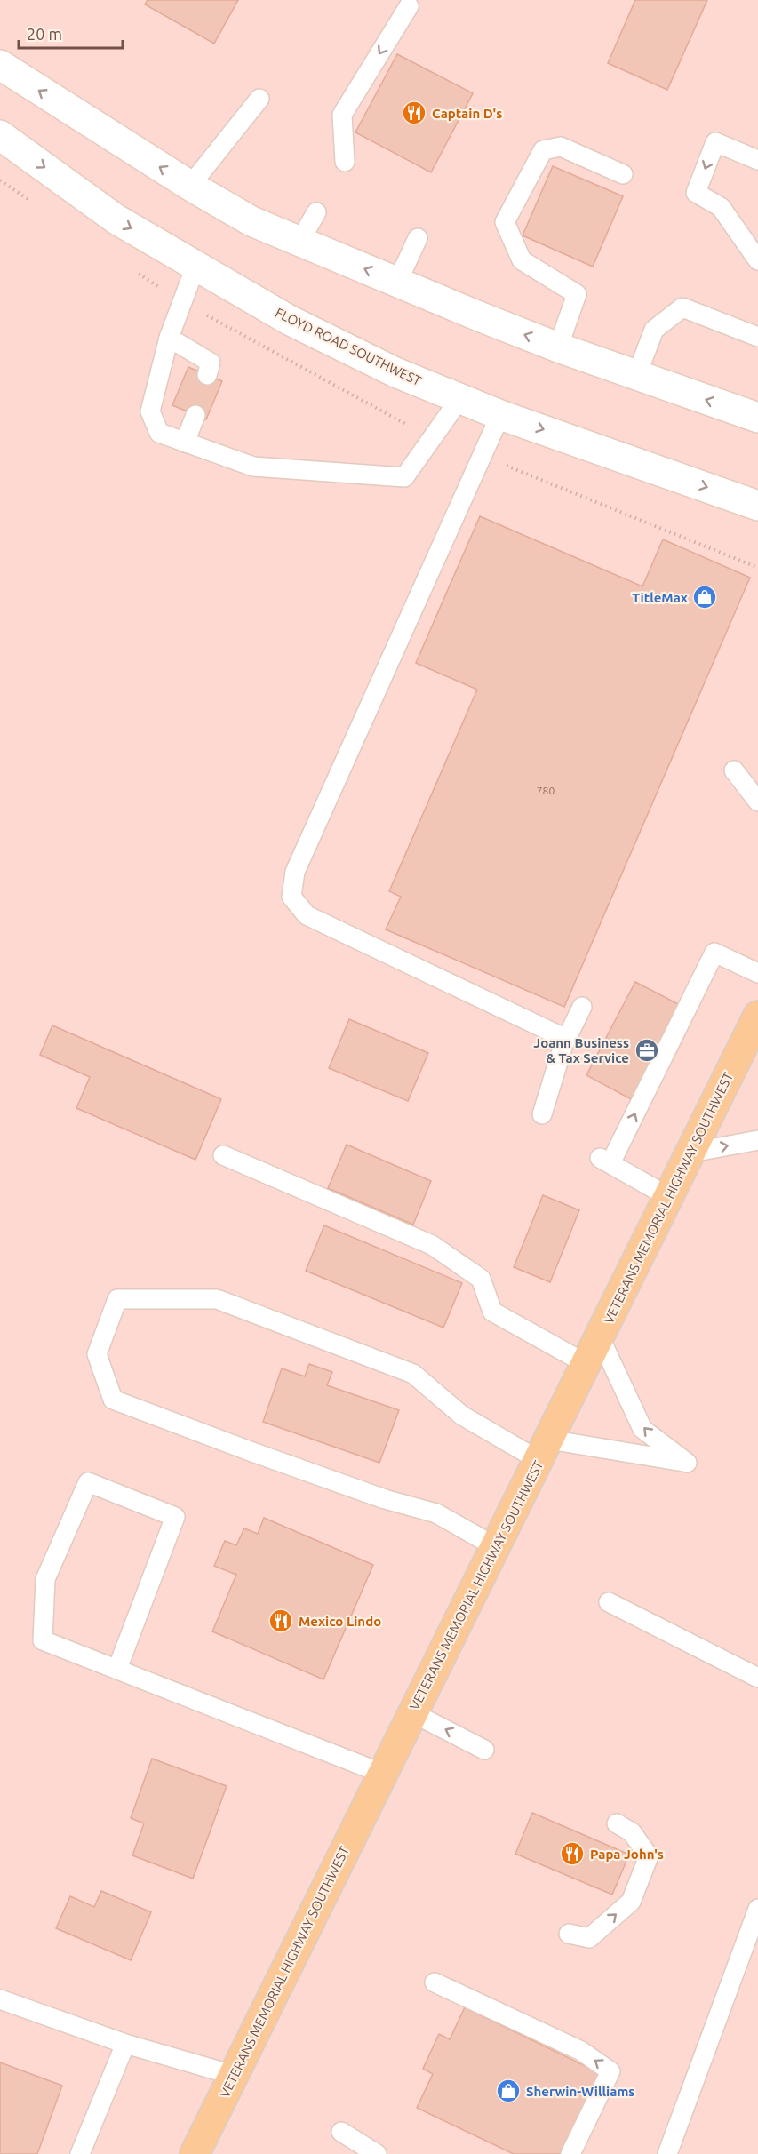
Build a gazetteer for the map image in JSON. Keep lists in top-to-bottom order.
{
  "streets": {
    "main road": ["FLOYD ROAD SOUTHWEST", "VETERANS MEMORIAL HIGHWAY SOUTHWEST"]
  },
  "places": {
    "restaurant": ["Captain D's", "Mexico Lindo", "Papa John's"],
    "shop": ["TitleMax", "Sherwin-Williams"],
    "office": ["Joann Business & Tax Service"]
  },
  "house_numbers": ["780"],
  "scale_bar": "20 m"
}
